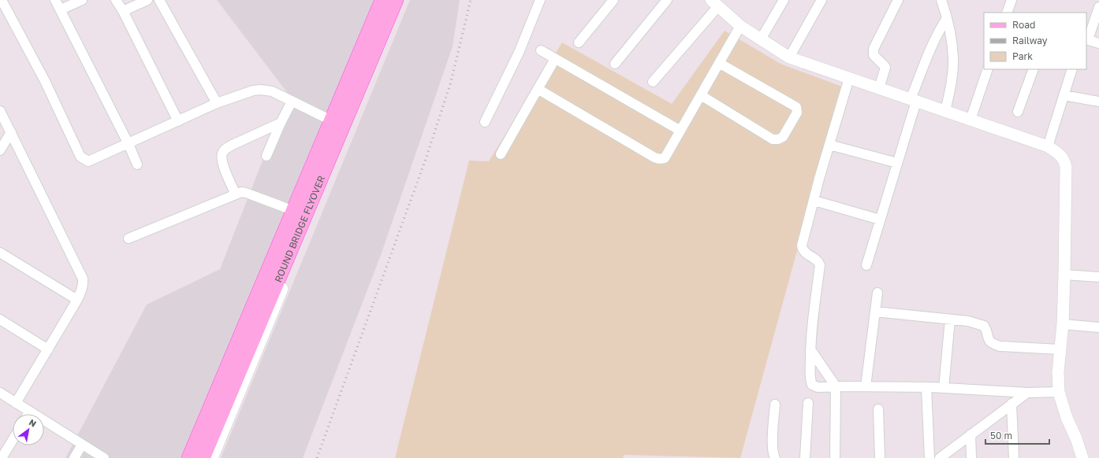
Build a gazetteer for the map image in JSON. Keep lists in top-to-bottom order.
{
  "streets": {
    "main road": ["ROUND BRIDGE FLYOVER"]
  },
  "legend": ["Road", "Railway", "Park"],
  "scale_bar": "50 m",
  "north": "top right"
}
